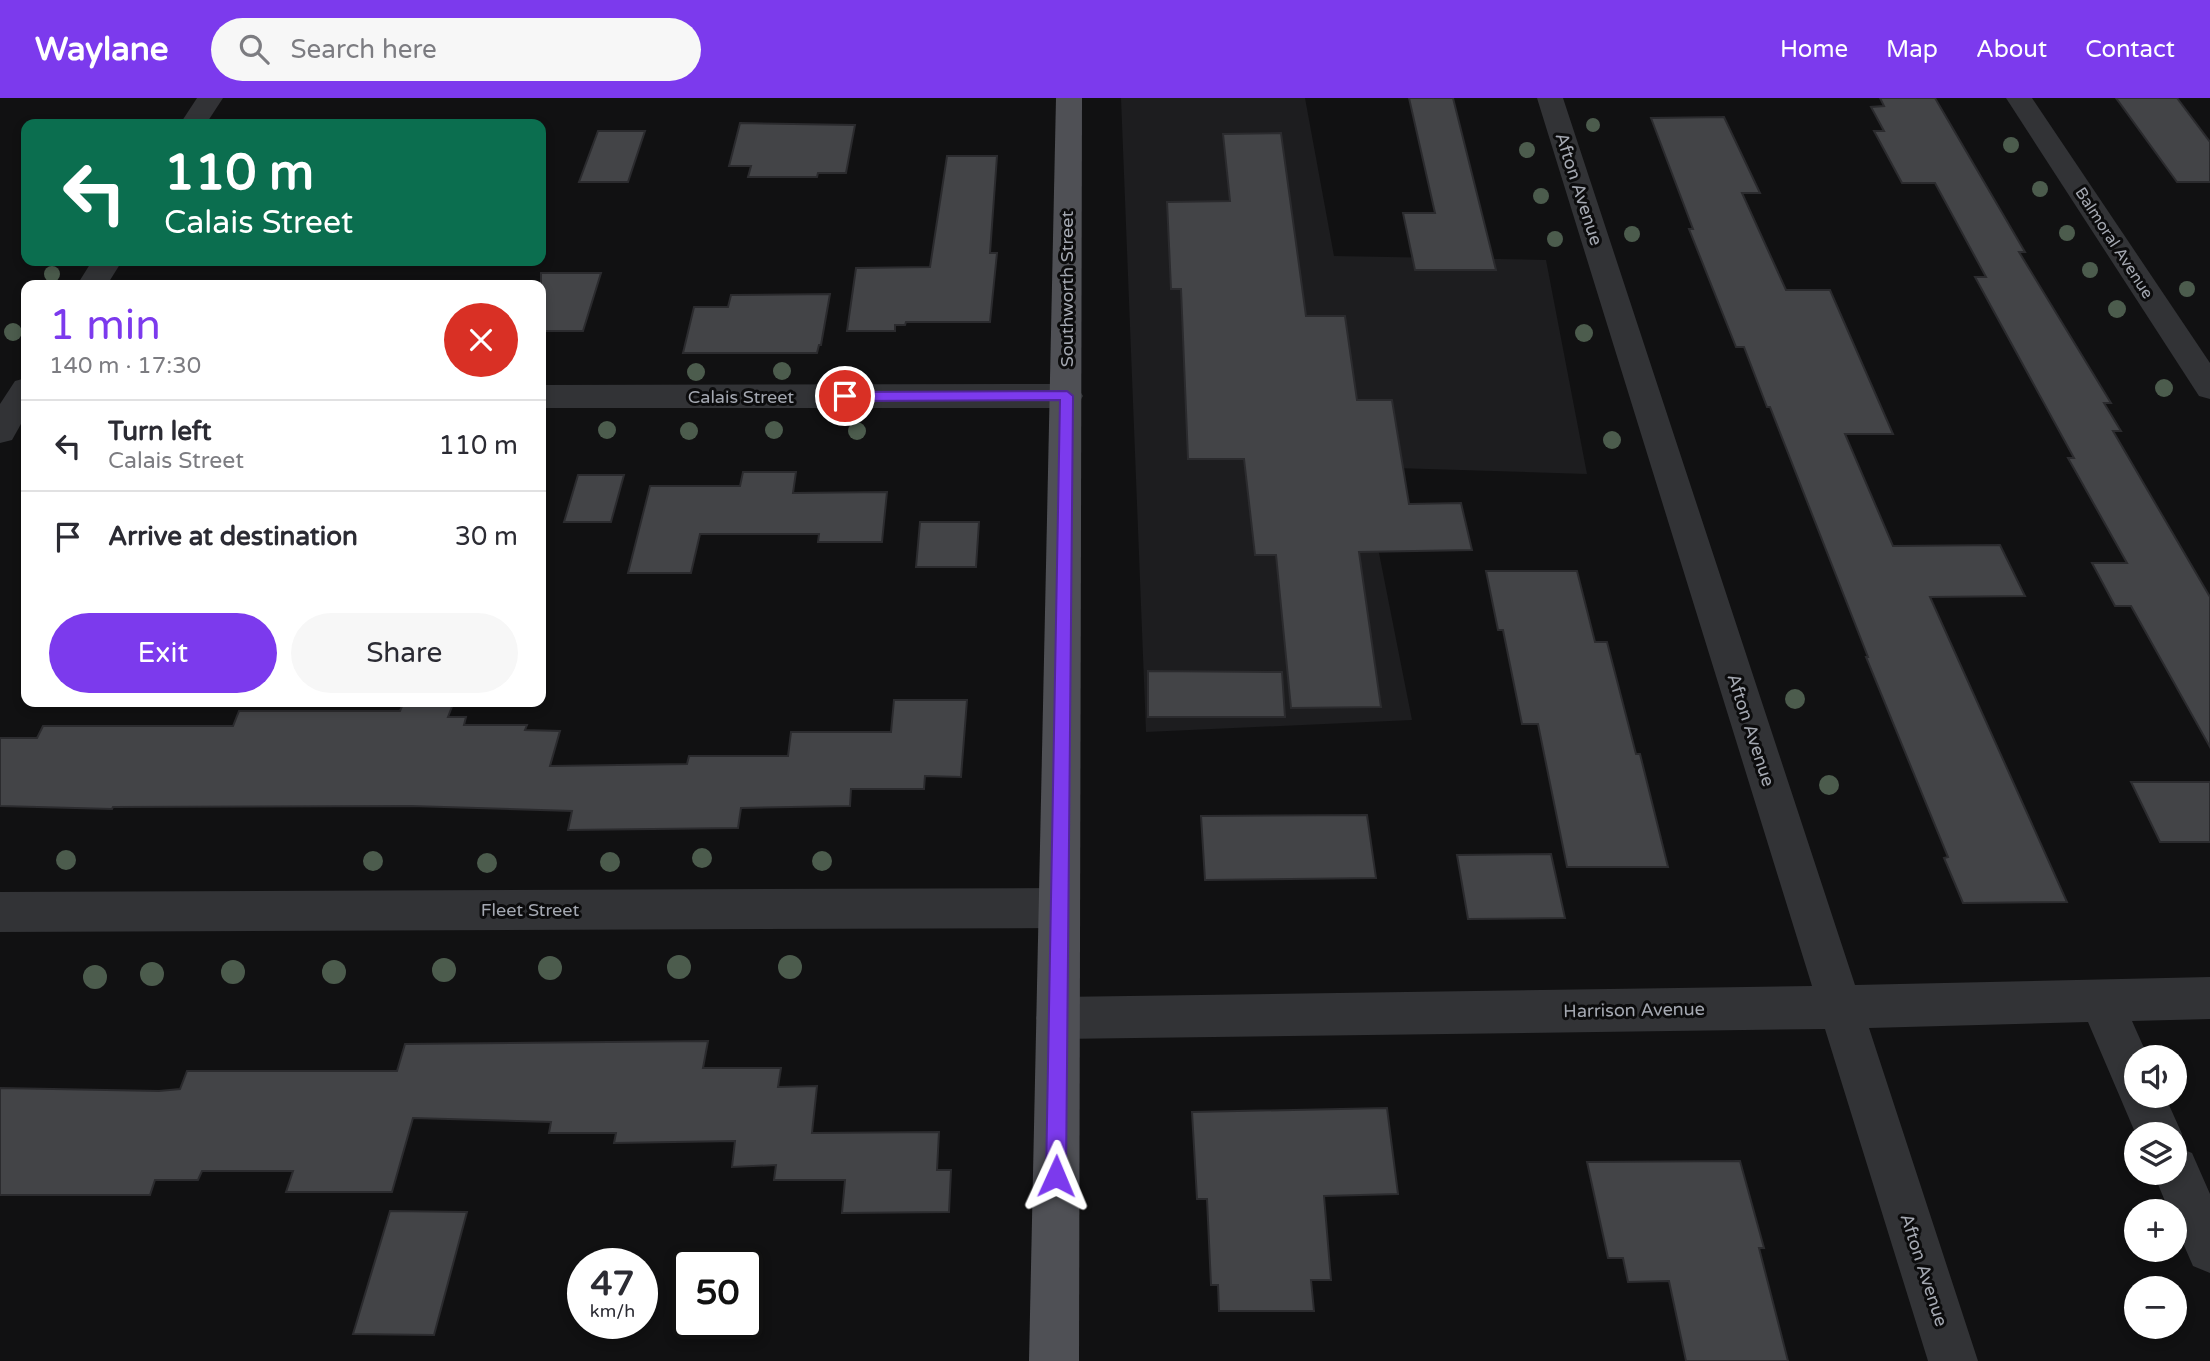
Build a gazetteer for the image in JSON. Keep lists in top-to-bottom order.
{
  "streets": {
    "main road": ["Southworth Street"],
    "street": [
      "Afton Avenue",
      "Balmoral Avenue",
      "Calais Street",
      "Fleet Street",
      "Harrison Avenue"
    ]
  },
  "crossings": [
    ["Afton Avenue", "Harrison Avenue"],
    ["Southworth Street", "Calais Street"],
    ["Southworth Street", "Fleet Street"],
    ["Southworth Street", "Harrison Avenue"]
  ],
  "page": {
    "header": "Waylane",
    "search": "Search here",
    "nav": [
      "Home",
      "Map",
      "About",
      "Contact"
    ],
    "turn": ["110 m", "Calais Street"],
    "heading": ["1 min", "140 m · 17:30"],
    "list": [
      {
        "name": "Turn left",
        "note": "Calais Street",
        "value": "110 m"
      },
      {
        "name": "Arrive at destination",
        "value": "30 m"
      }
    ],
    "buttons": ["Exit", "Share"],
    "map_buttons": ["+", "−"],
    "speed": "47 km/h",
    "limit": "50"
  }
}
